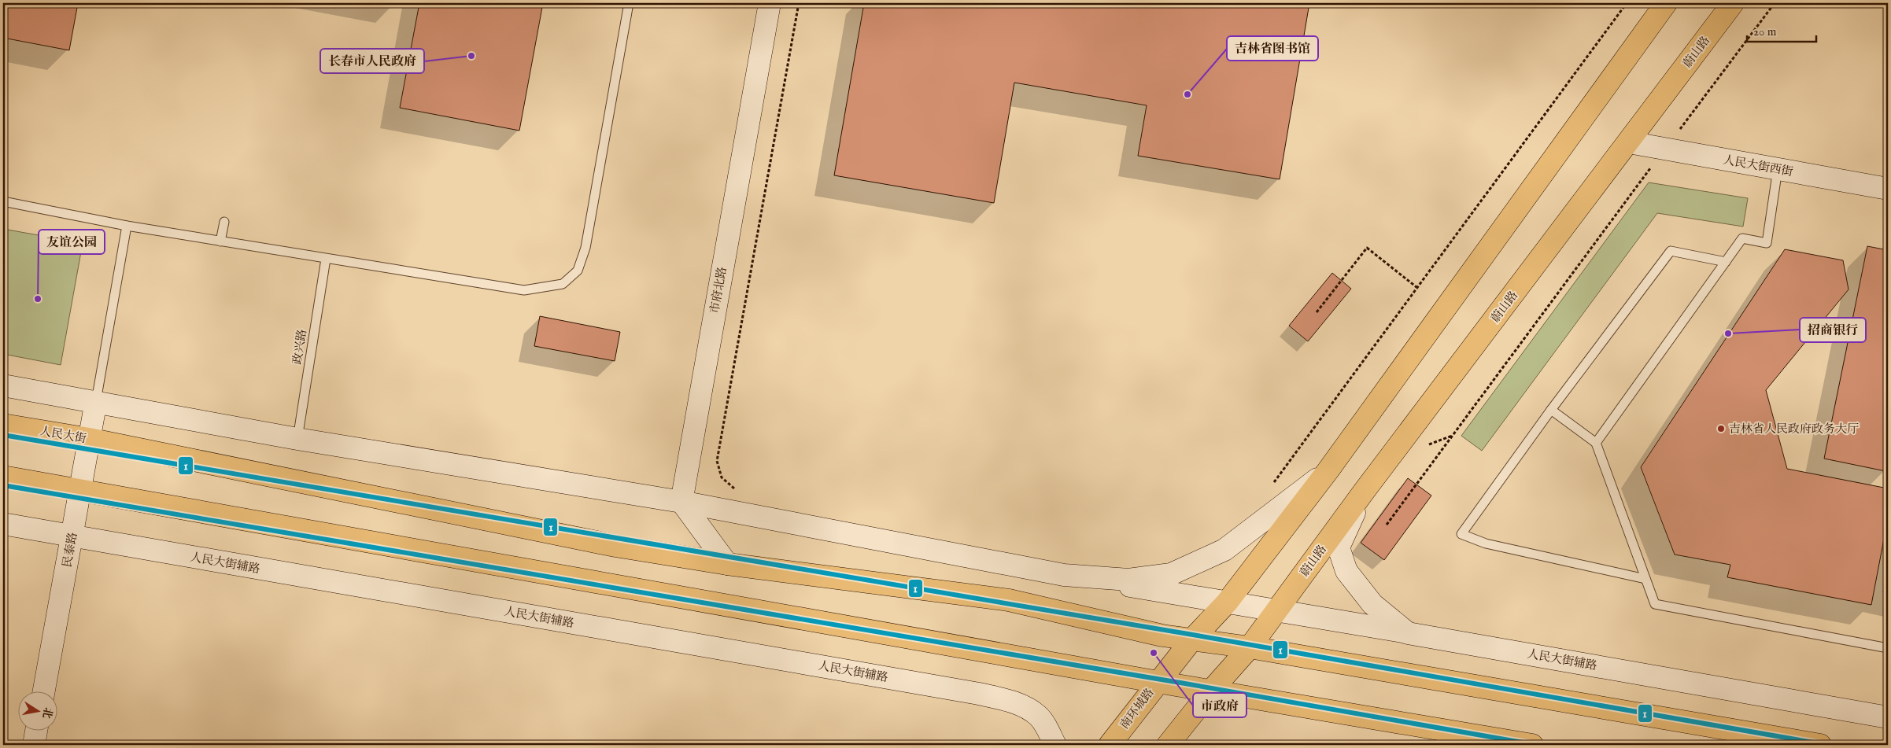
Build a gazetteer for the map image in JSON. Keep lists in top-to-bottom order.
{
  "streets": {
    "main road": [
      "蔚山路",
      "人民大街西街",
      "市府北路",
      "人民大街",
      "民泰路",
      "人民大街辅路",
      "南环城路"
    ],
    "lane": ["政兴路"]
  },
  "crossings": [
    ["蔚山路", "人民大街西街"],
    ["蔚山路", "人民大街辅路"],
    ["人民大街", "民泰路"],
    ["人民大街", "南环城路"],
    ["民泰路", "人民大街辅路"]
  ],
  "places": [
    "长春市人民政府",
    "吉林省图书馆",
    "友谊公园",
    "招商银行",
    "吉林省人民政府政务大厅",
    "市政府"
  ],
  "lines": ["transit line 1"],
  "scale_bar": "20 m",
  "north": "right"
}
